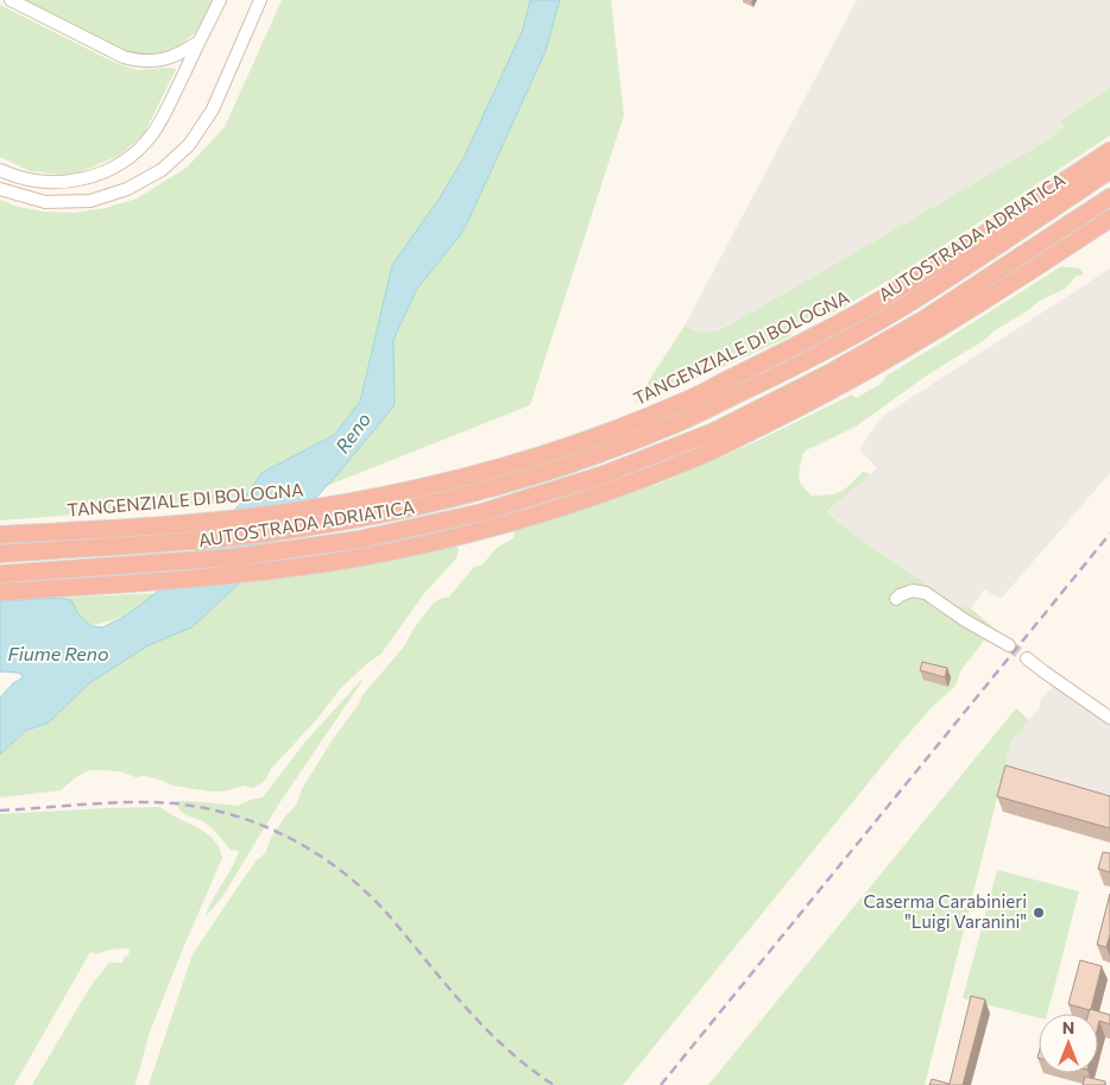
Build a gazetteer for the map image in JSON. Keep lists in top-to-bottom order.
{
  "streets": {
    "highway": ["AUTOSTRADA ADRIATICA", "TANGENZIALE DI BOLOGNA"]
  },
  "water": ["Reno", "Fiume Reno"],
  "places": ["Caserma Carabinieri \"Luigi Varanini\""],
  "north": "top"
}
